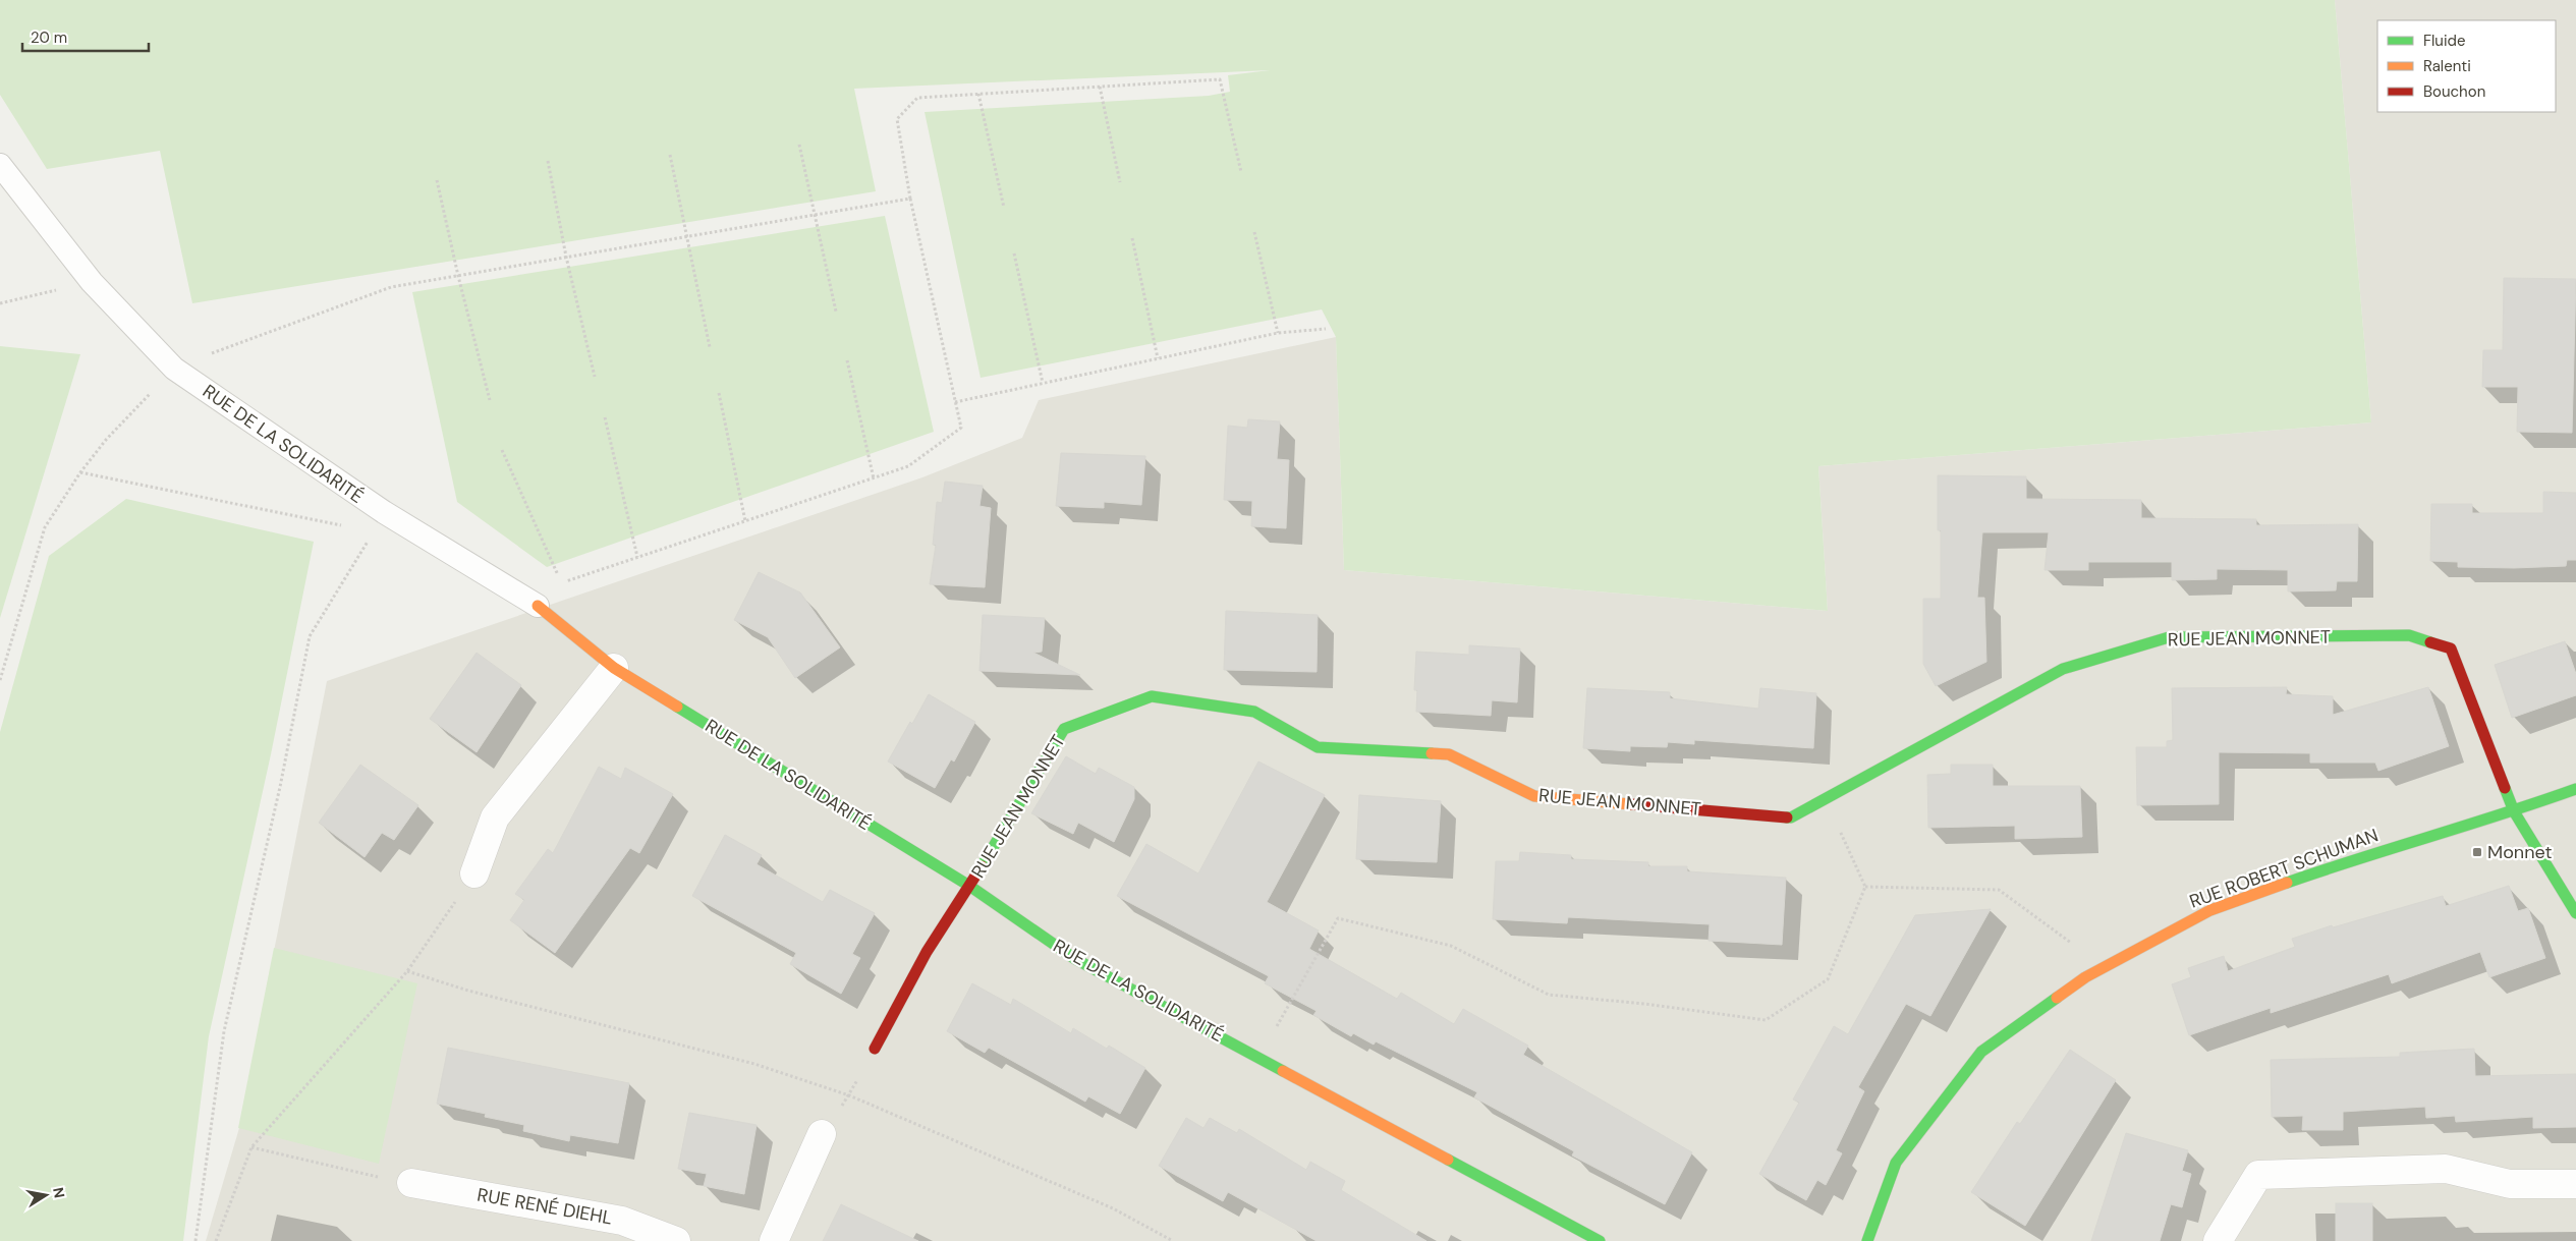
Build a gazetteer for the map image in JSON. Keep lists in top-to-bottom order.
{
  "streets": {
    "street": [
      "RUE DE LA SOLIDARITÉ",
      "RUE JEAN MONNET",
      "RUE ROBERT SCHUMAN",
      "RUE RENÉ DIEHL"
    ]
  },
  "crossings": [
    ["RUE DE LA SOLIDARITÉ", "RUE JEAN MONNET"],
    ["RUE JEAN MONNET", "RUE ROBERT SCHUMAN"]
  ],
  "places": {
    "transit": ["Monnet"]
  },
  "legend": ["Fluide", "Ralenti", "Bouchon"],
  "scale_bar": "20 m",
  "north": "right"
}
